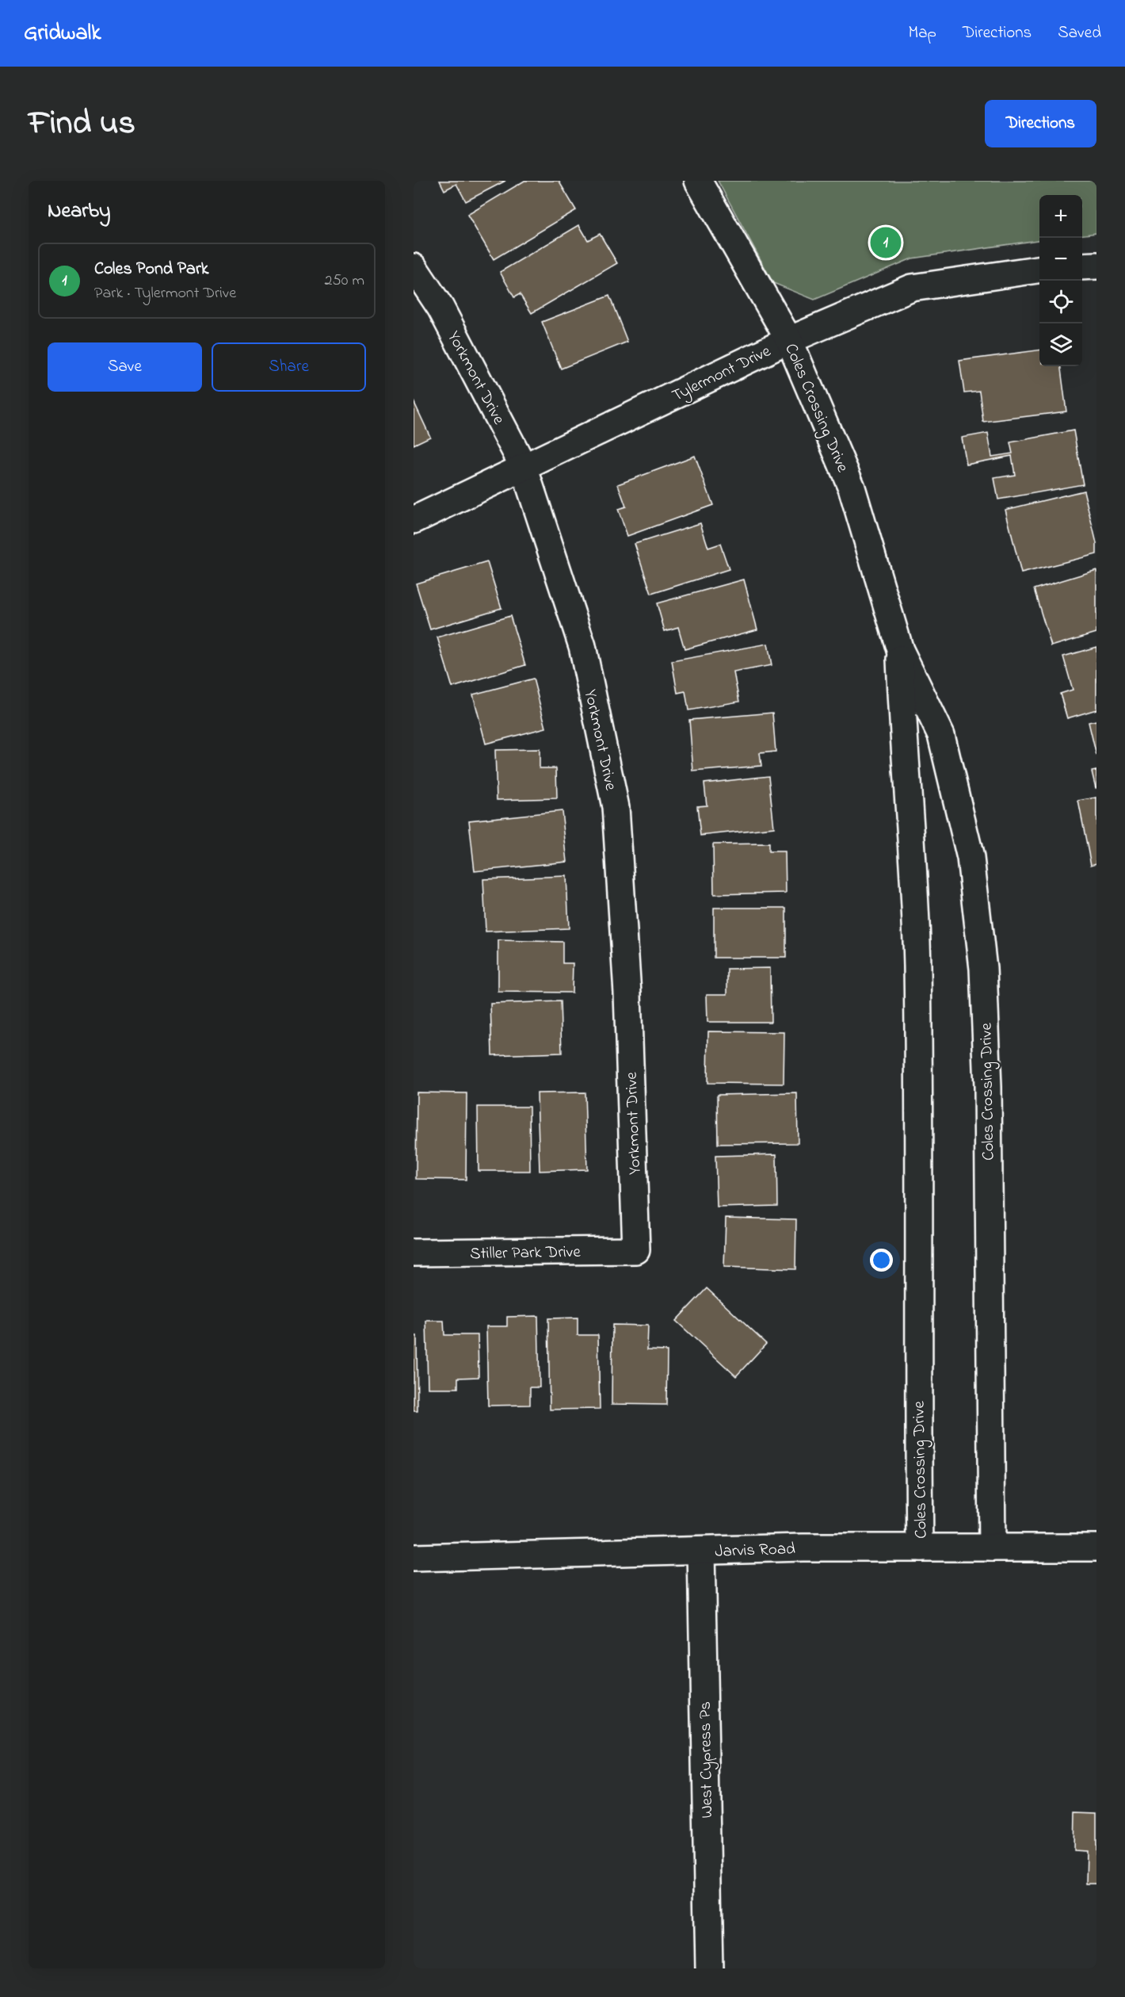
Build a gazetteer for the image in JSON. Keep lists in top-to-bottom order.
{
  "streets": {
    "street": [
      "Tylermont Drive",
      "Yorkmont Drive",
      "Coles Crossing Drive",
      "Stiller Park Drive",
      "Jarvis Road",
      "West Cypress Ps"
    ]
  },
  "crossings": [
    ["Tylermont Drive", "Yorkmont Drive"],
    ["Tylermont Drive", "Coles Crossing Drive"],
    ["Yorkmont Drive", "Stiller Park Drive"],
    ["Coles Crossing Drive", "Jarvis Road"],
    ["Jarvis Road", "West Cypress Ps"]
  ],
  "page": {
    "header": "Gridwalk",
    "nav": ["Map", "Directions", "Saved"],
    "title": "Find us",
    "buttons": [
      "Directions",
      ["Save", "Share"]
    ],
    "heading": "Nearby",
    "map_buttons": ["+", "−"],
    "pins": "1",
    "list": [
      {
        "mark": "1",
        "name": "Coles Pond Park",
        "note": "Park · Tylermont Drive",
        "value": "250 m"
      }
    ]
  }
}
